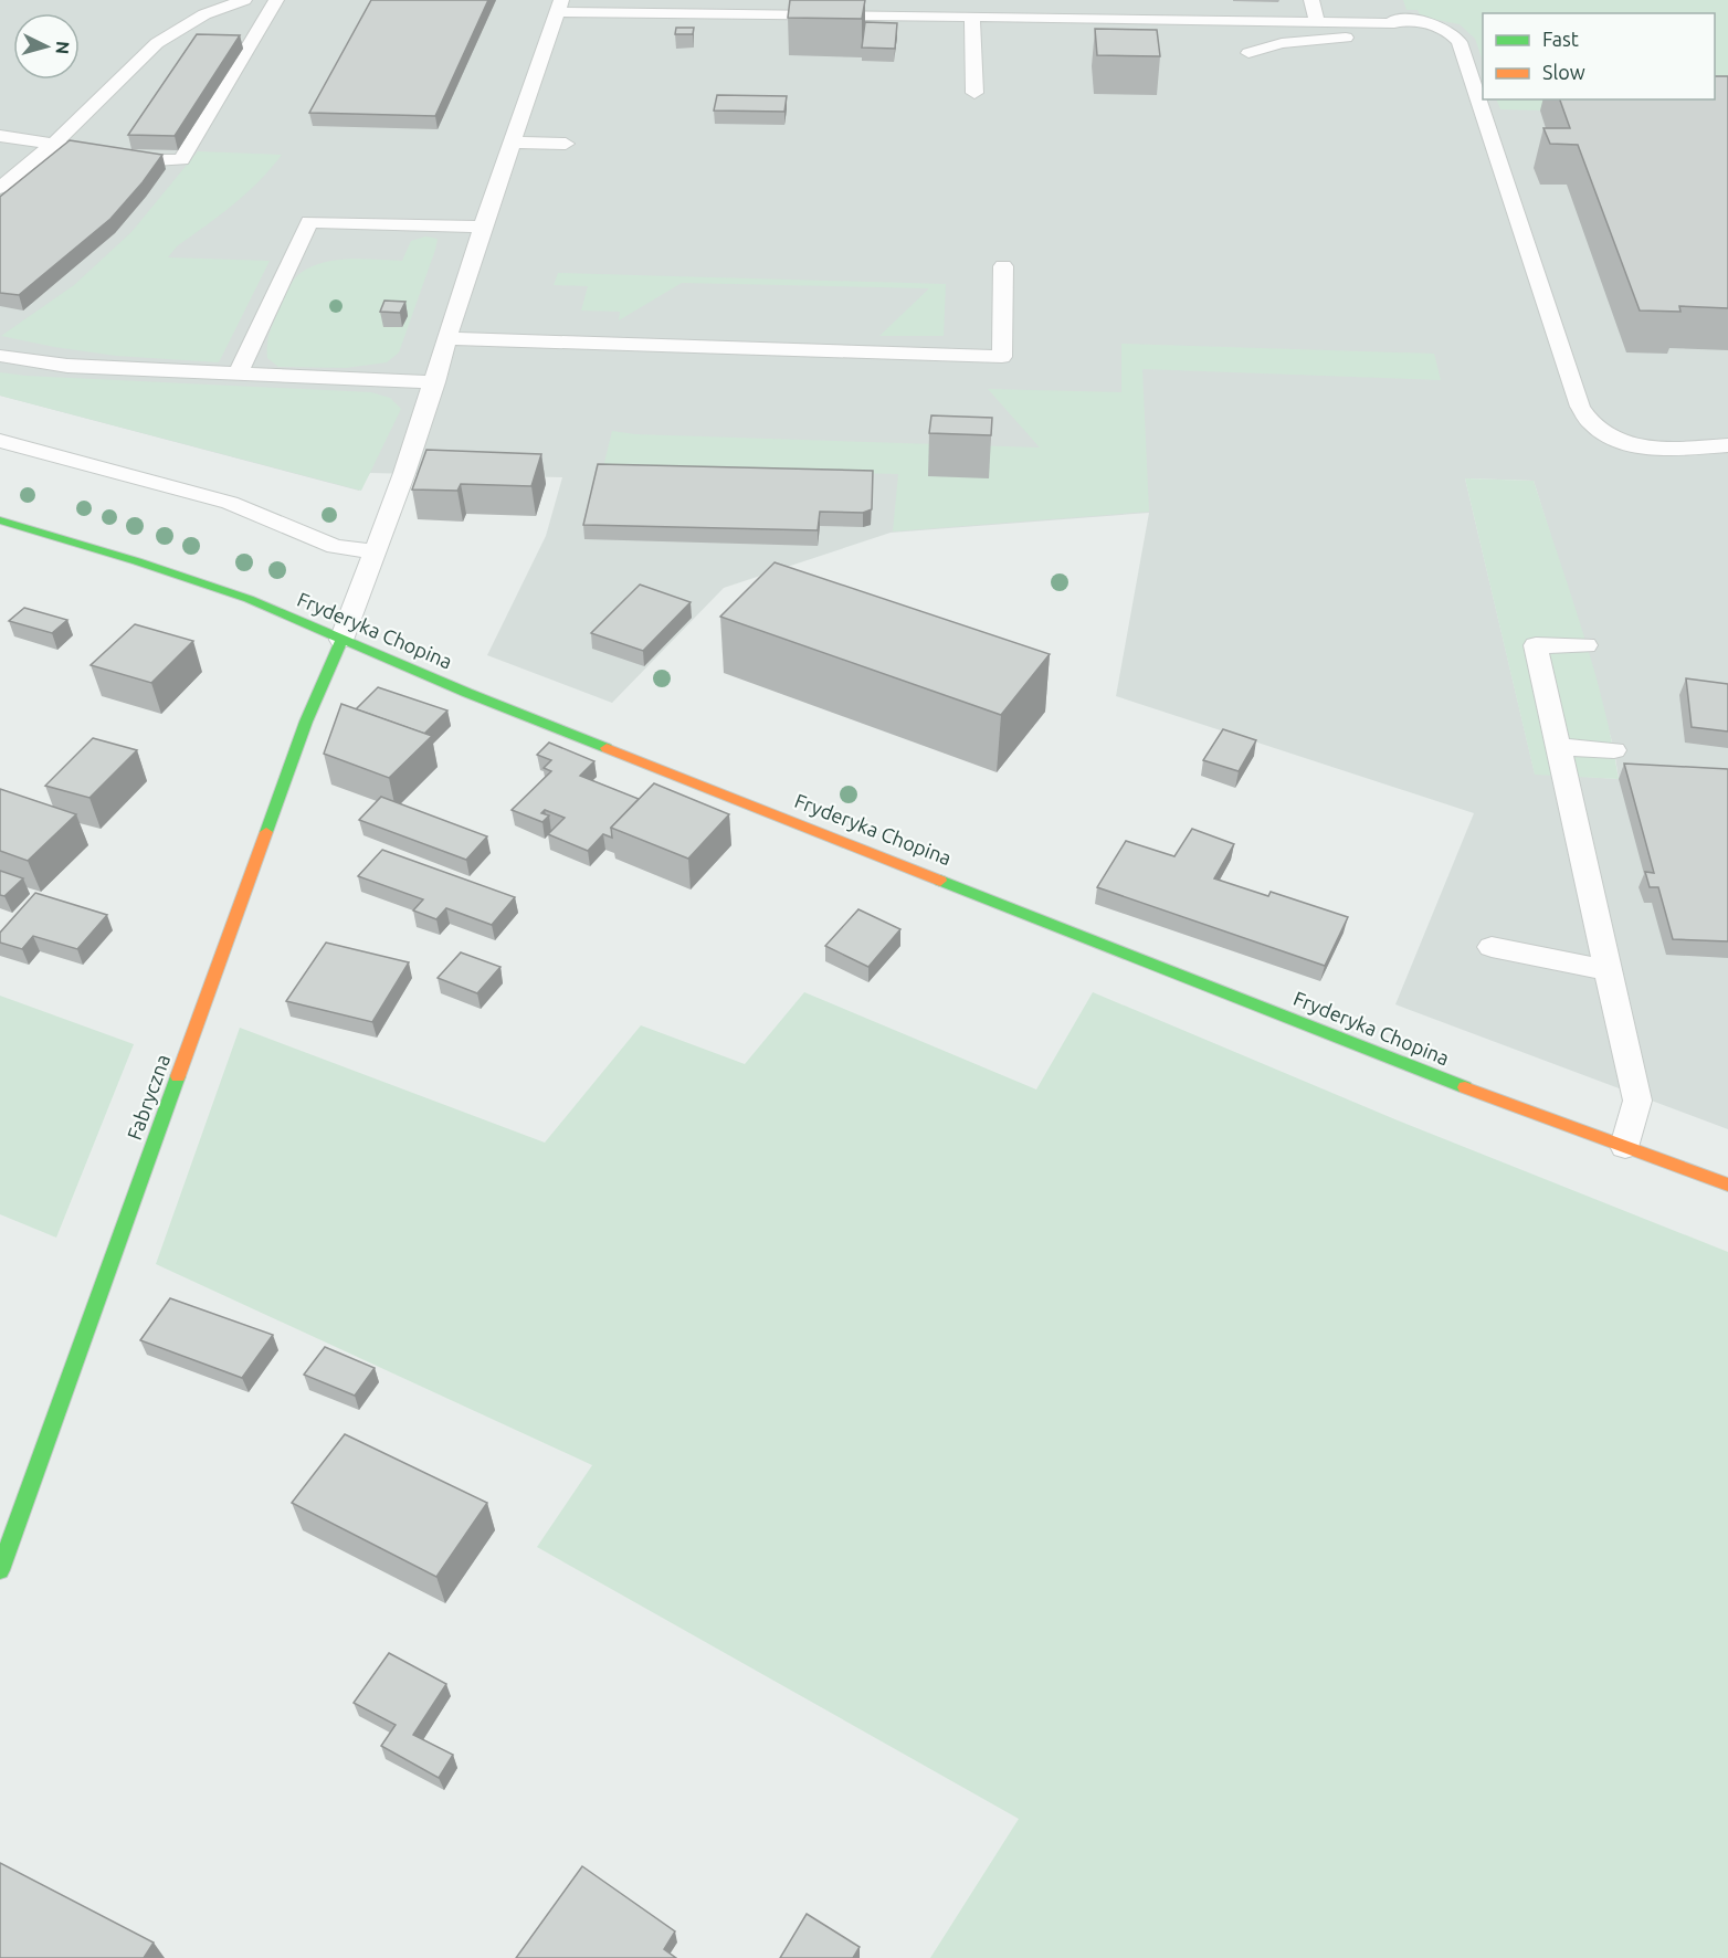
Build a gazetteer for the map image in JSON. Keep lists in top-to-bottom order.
{
  "streets": {
    "main road": ["Fryderyka Chopina", "Fabryczna"]
  },
  "crossings": [
    ["Fryderyka Chopina", "Fabryczna"]
  ],
  "legend": ["Fast", "Slow"],
  "north": "right"
}
